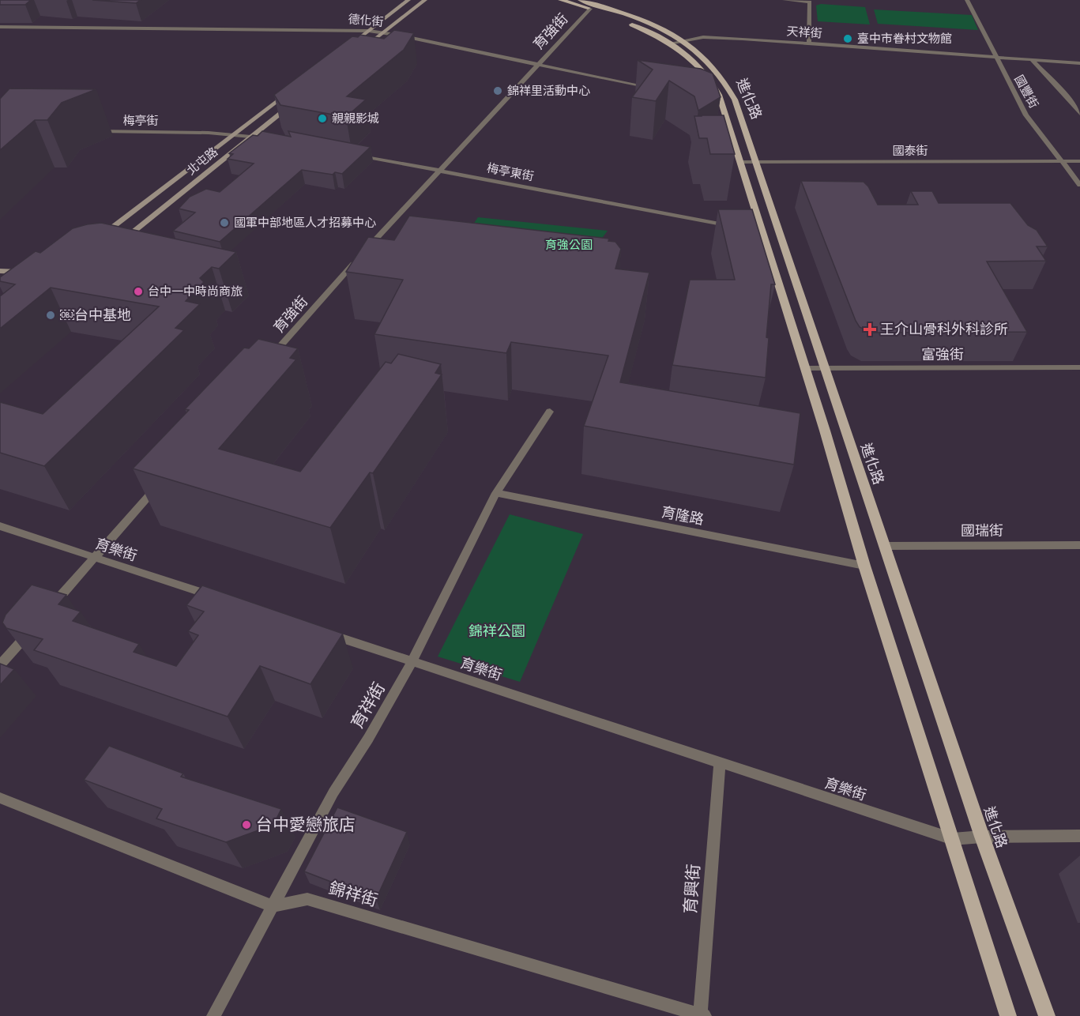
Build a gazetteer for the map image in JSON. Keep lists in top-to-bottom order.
{
  "streets": {
    "main road": ["進化路", "北屯路"],
    "street": [
      "德化街",
      "育強街",
      "天祥街",
      "國豐街",
      "梅亭街",
      "國泰街",
      "梅亭東街",
      "富強街",
      "育隆路",
      "國瑞街",
      "育樂街",
      "育祥街",
      "育興街",
      "錦祥街"
    ]
  },
  "crossings": [
    ["德化街", "育強街"],
    ["育強街", "進化路"],
    ["育強街", "梅亭東街"],
    ["天祥街", "國豐街"],
    ["天祥街", "進化路"],
    ["國豐街", "國泰街"],
    ["進化路", "國泰街"],
    ["進化路", "富強街"],
    ["進化路", "育隆路"],
    ["進化路", "國瑞街"],
    ["進化路", "育樂街"],
    ["梅亭街", "北屯路"],
    ["育隆路", "育祥街"],
    ["育樂街", "育祥街"],
    ["育樂街", "育興街"],
    ["育祥街", "錦祥街"],
    ["育興街", "錦祥街"]
  ],
  "parks": ["育強公園", "錦祥公園"],
  "places": {
    "other": [
      "臺中市眷村文物館",
      "錦祥里活動中心",
      "親親影城",
      "國軍中部地區人才招募中心",
      "台中一中時尚商旅",
      "￼台中基地",
      "台中愛戀旅店"
    ],
    "health": ["王介山骨科外科診所"]
  }
}
